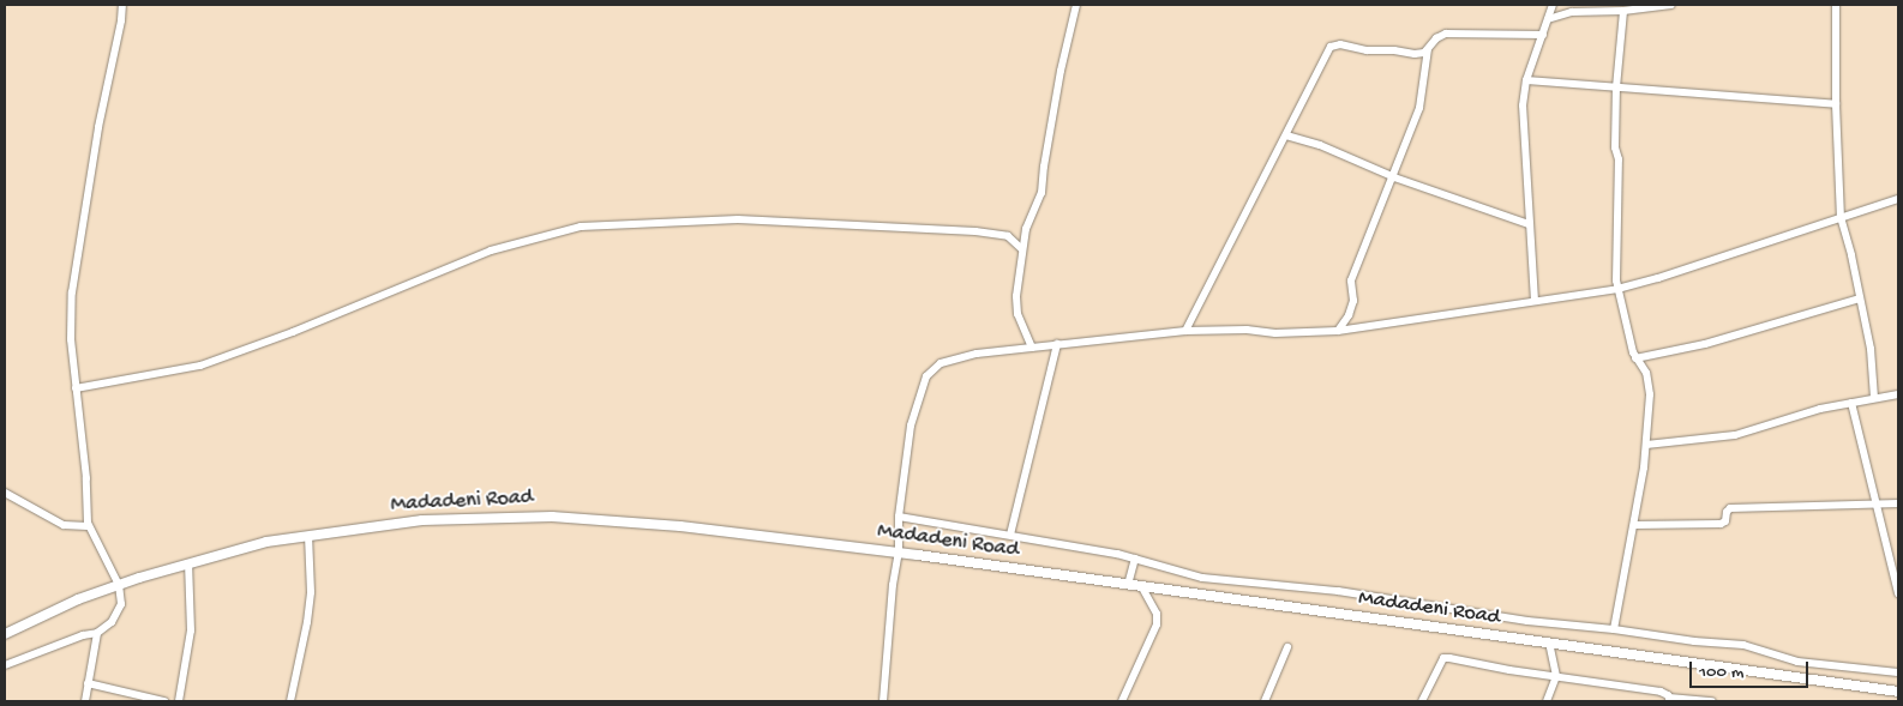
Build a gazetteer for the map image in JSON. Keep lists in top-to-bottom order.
{
  "streets": {
    "street": ["Madadeni Road"]
  },
  "scale_bar": "100 m"
}
